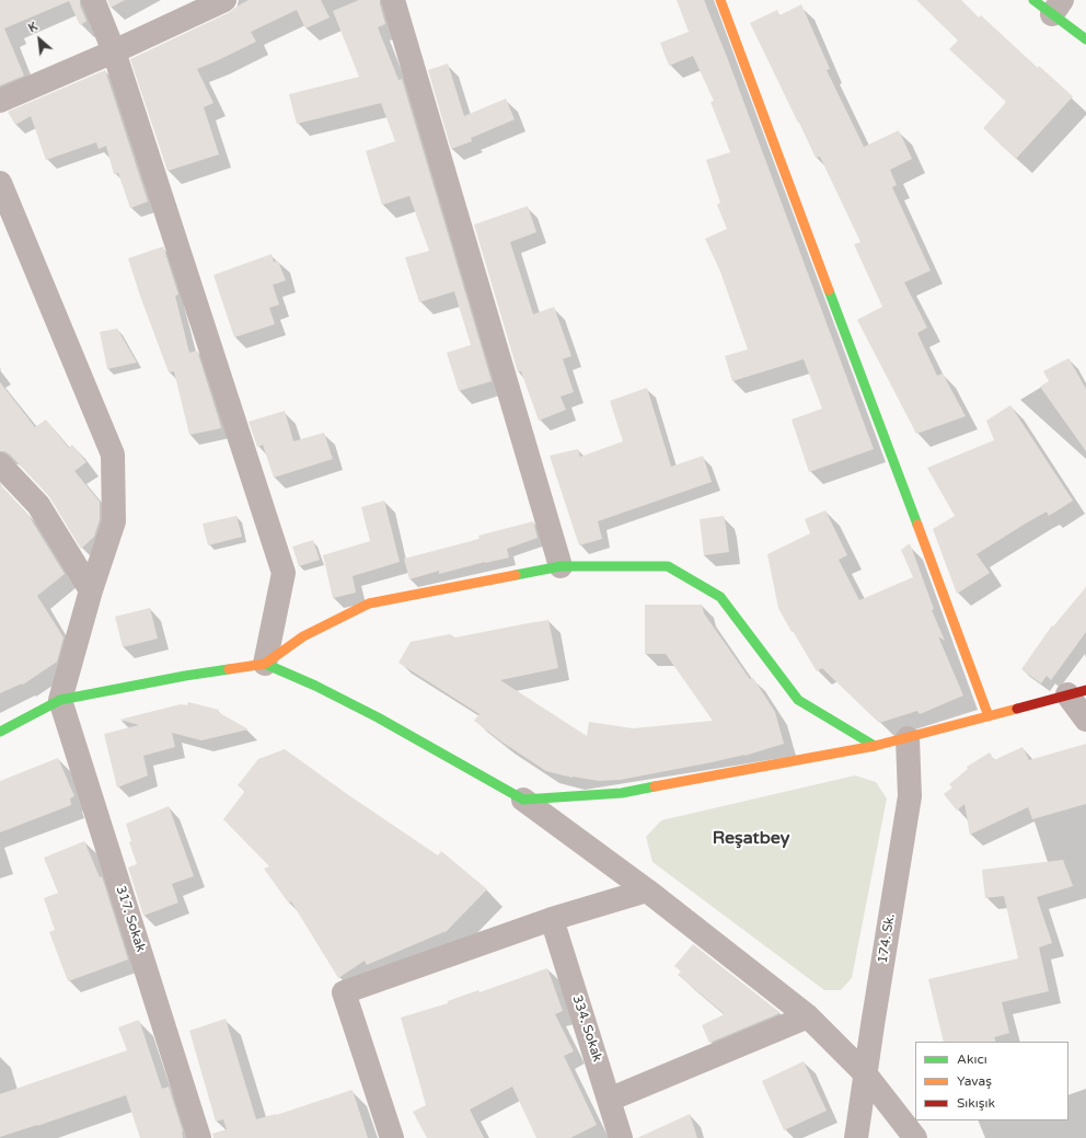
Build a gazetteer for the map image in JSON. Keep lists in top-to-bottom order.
{
  "streets": {
    "street": ["317. Sokak", "174. Sk.", "334. Sokak"]
  },
  "districts": ["Reşatbey"],
  "legend": ["Akıcı", "Yavaş", "Sıkışık"],
  "north": "top left"
}
